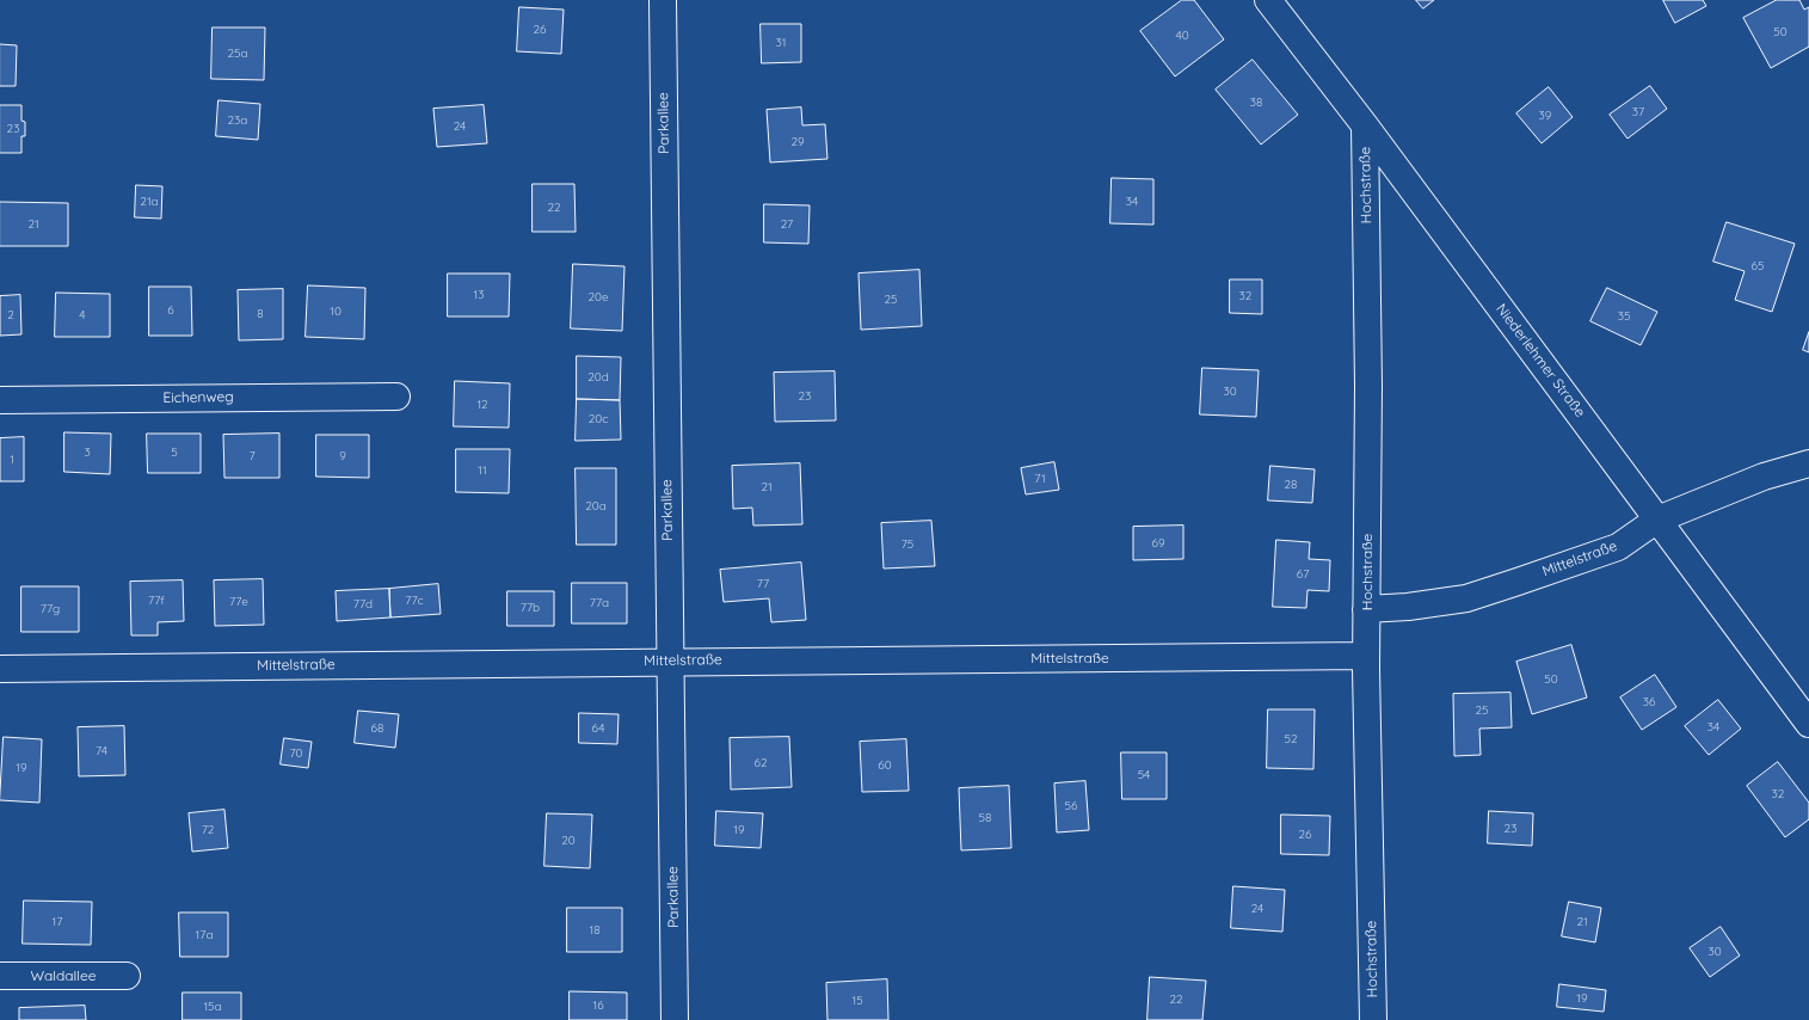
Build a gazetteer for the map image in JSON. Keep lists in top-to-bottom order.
{
  "streets": {
    "street": [
      "Parkallee",
      "Hochstraße",
      "Niederlehmer Straße",
      "Eichenweg",
      "Mittelstraße",
      "Waldallee"
    ]
  },
  "crossings": [
    ["Parkallee", "Mittelstraße"],
    ["Hochstraße", "Niederlehmer Straße"],
    ["Hochstraße", "Mittelstraße"],
    ["Niederlehmer Straße", "Mittelstraße"]
  ],
  "house_numbers": [
    "26",
    "50",
    "40",
    "31",
    "25a",
    "38",
    "37",
    "39",
    "23a",
    "24",
    "23",
    "29",
    "21a",
    "34",
    "22",
    "21",
    "27",
    "65",
    "13",
    "32",
    "20e",
    "25",
    "6",
    "10",
    "8",
    "2",
    "4",
    "35",
    "20d",
    "30",
    "23",
    "12",
    "20c",
    "3",
    "5",
    "7",
    "9",
    "1",
    "11",
    "71",
    "28",
    "21",
    "20a",
    "69",
    "75",
    "67",
    "77",
    "77f",
    "77c",
    "77e",
    "77a",
    "77d",
    "77b",
    "77g",
    "50",
    "36",
    "25",
    "34",
    "68",
    "64",
    "52",
    "74",
    "70",
    "62",
    "60",
    "19",
    "54",
    "32",
    "56",
    "58",
    "23",
    "72",
    "19",
    "26",
    "20",
    "24",
    "17",
    "21",
    "18",
    "17a",
    "30",
    "19",
    "22",
    "15",
    "16",
    "15a"
  ]
}
